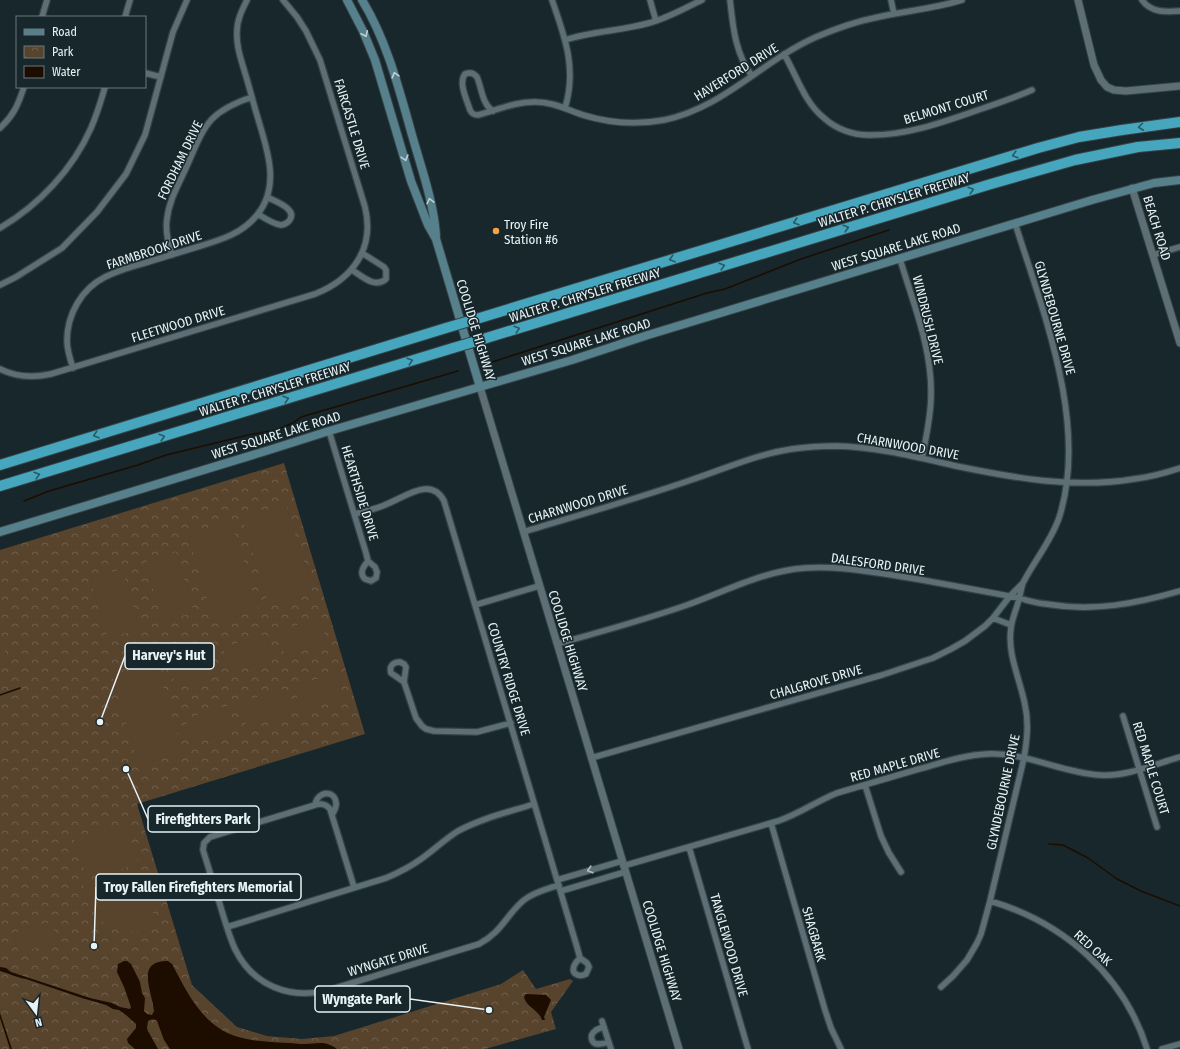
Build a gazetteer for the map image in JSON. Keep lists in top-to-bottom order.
{
  "streets": {
    "highway": ["WALTER P. CHRYSLER FREEWAY"],
    "main road": ["WEST SQUARE LAKE ROAD", "COOLIDGE HIGHWAY"],
    "street": [
      "HAVERFORD DRIVE",
      "BELMONT COURT",
      "FAIRCASTLE DRIVE",
      "FORDHAM DRIVE",
      "BEACH ROAD",
      "FARMBROOK DRIVE",
      "GLYNDEBOURNE DRIVE",
      "WINDRUSH DRIVE",
      "FLEETWOOD DRIVE",
      "CHARNWOOD DRIVE",
      "HEARTHSIDE DRIVE",
      "DALESFORD DRIVE",
      "COUNTRY RIDGE DRIVE",
      "CHALGROVE DRIVE",
      "RED MAPLE DRIVE",
      "RED MAPLE COURT",
      "SHAGBARK",
      "TANGLEWOOD DRIVE",
      "RED OAK",
      "WYNGATE DRIVE"
    ]
  },
  "crossings": [
    ["HAVERFORD DRIVE", "BELMONT COURT"],
    ["FAIRCASTLE DRIVE", "FLEETWOOD DRIVE"],
    ["FORDHAM DRIVE", "FARMBROOK DRIVE"],
    ["BEACH ROAD", "WEST SQUARE LAKE ROAD"],
    ["WEST SQUARE LAKE ROAD", "GLYNDEBOURNE DRIVE"],
    ["WEST SQUARE LAKE ROAD", "WINDRUSH DRIVE"],
    ["WEST SQUARE LAKE ROAD", "COOLIDGE HIGHWAY"],
    ["WEST SQUARE LAKE ROAD", "HEARTHSIDE DRIVE"],
    ["FARMBROOK DRIVE", "FLEETWOOD DRIVE"],
    ["GLYNDEBOURNE DRIVE", "CHARNWOOD DRIVE"],
    ["GLYNDEBOURNE DRIVE", "DALESFORD DRIVE"],
    ["GLYNDEBOURNE DRIVE", "CHALGROVE DRIVE"],
    ["GLYNDEBOURNE DRIVE", "RED MAPLE DRIVE"],
    ["GLYNDEBOURNE DRIVE", "RED OAK"],
    ["WINDRUSH DRIVE", "CHARNWOOD DRIVE"],
    ["COOLIDGE HIGHWAY", "CHARNWOOD DRIVE"],
    ["COOLIDGE HIGHWAY", "DALESFORD DRIVE"],
    ["COOLIDGE HIGHWAY", "CHALGROVE DRIVE"],
    ["COOLIDGE HIGHWAY", "RED MAPLE DRIVE"],
    ["COOLIDGE HIGHWAY", "WYNGATE DRIVE"],
    ["HEARTHSIDE DRIVE", "COUNTRY RIDGE DRIVE"],
    ["DALESFORD DRIVE", "CHALGROVE DRIVE"],
    ["COUNTRY RIDGE DRIVE", "WYNGATE DRIVE"],
    ["RED MAPLE DRIVE", "RED MAPLE COURT"],
    ["RED MAPLE DRIVE", "SHAGBARK"],
    ["RED MAPLE DRIVE", "TANGLEWOOD DRIVE"],
    ["RED MAPLE DRIVE", "WYNGATE DRIVE"]
  ],
  "places": [
    "Troy Fire Station #6",
    "Harvey's Hut",
    "Firefighters Park",
    "Troy Fallen Firefighters Memorial",
    "Wyngate Park"
  ],
  "legend": ["Road", "Park", "Water"],
  "north": "bottom"
}
